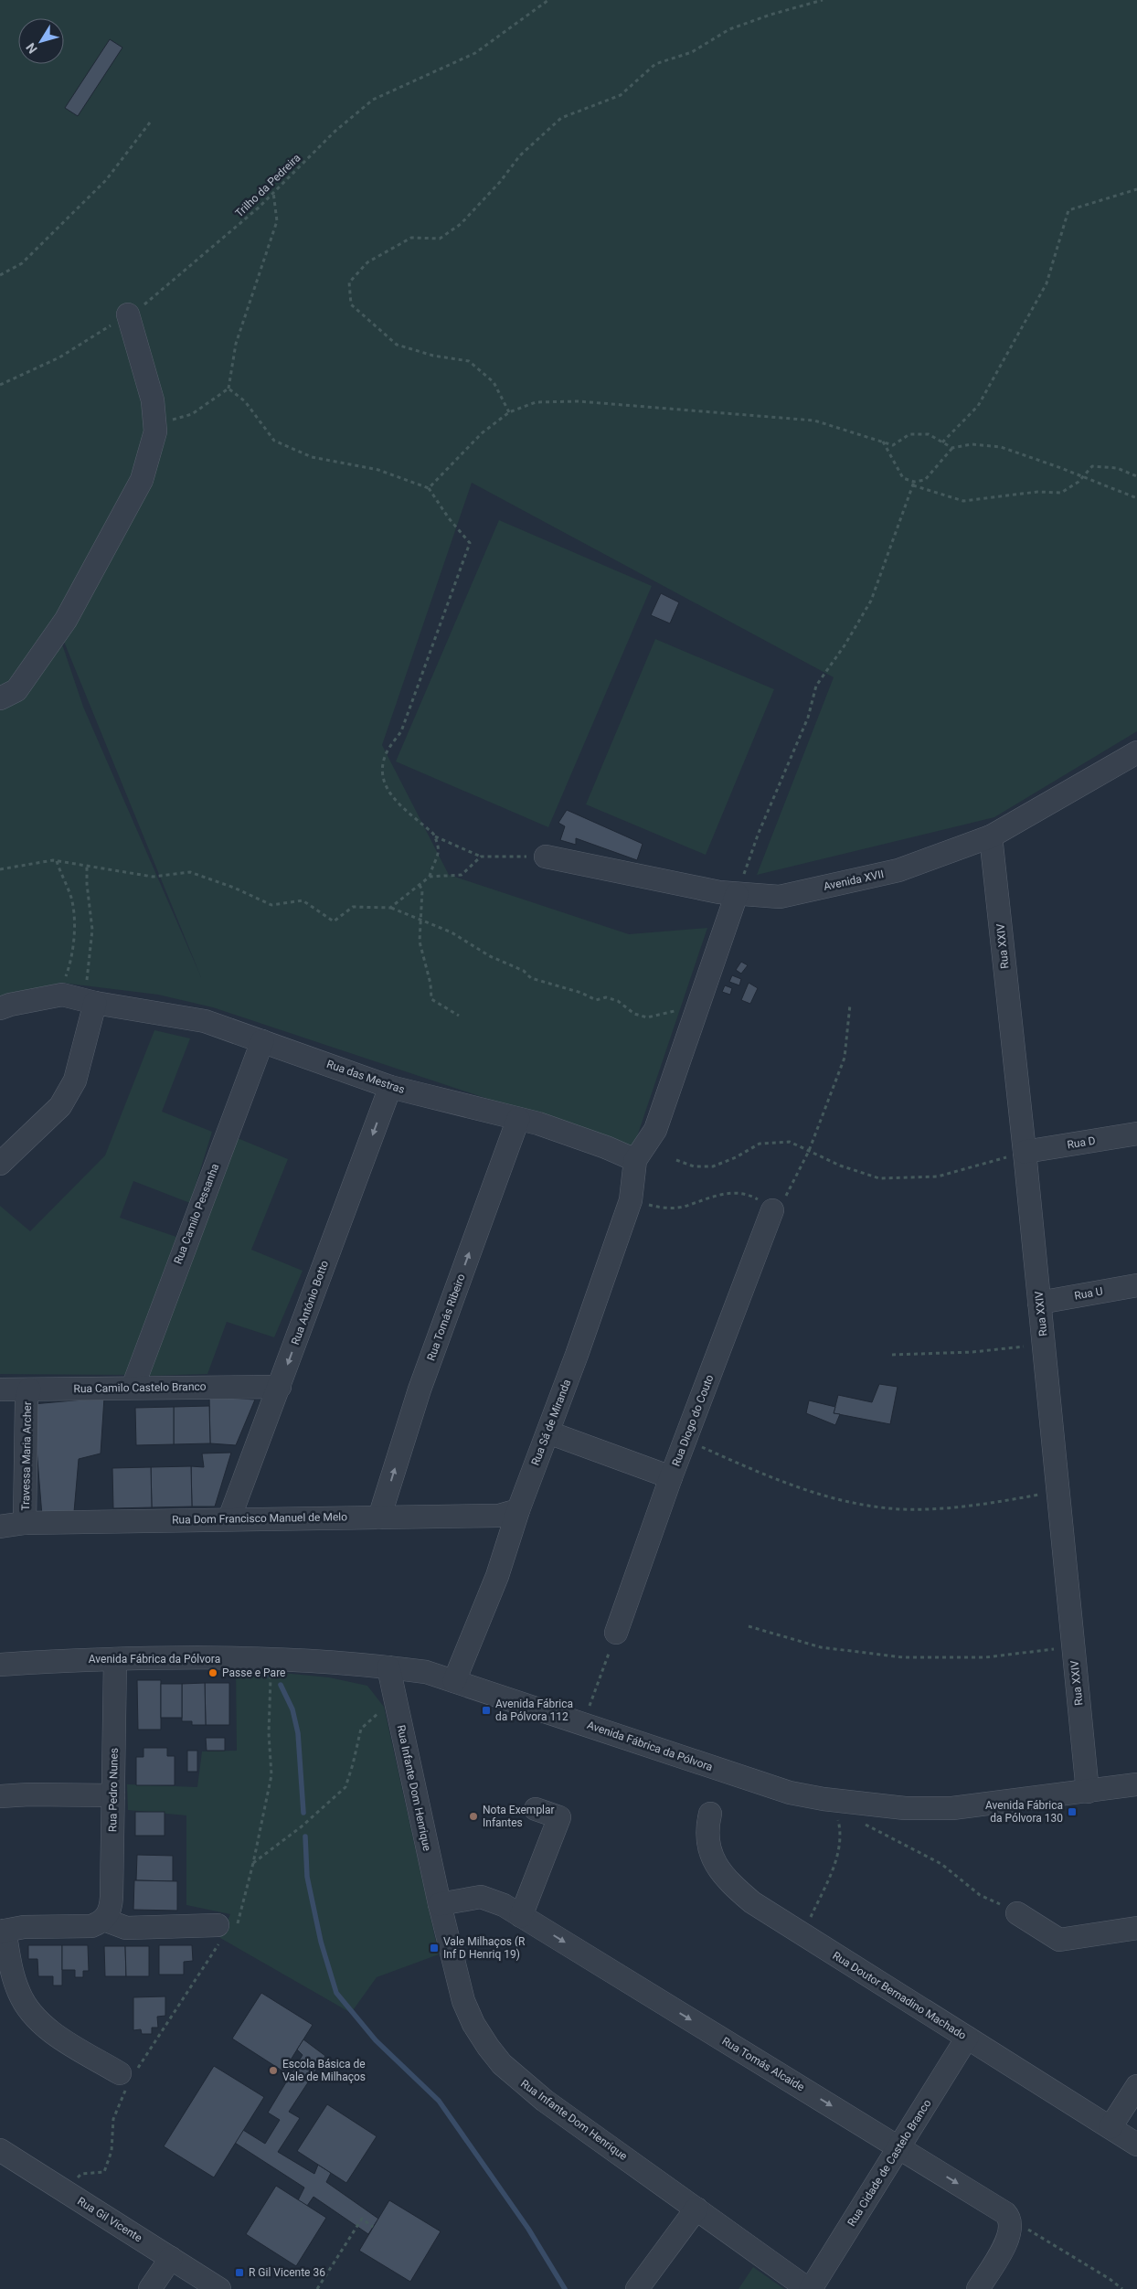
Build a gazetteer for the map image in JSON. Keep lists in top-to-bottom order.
{
  "streets": {
    "street": [
      "Avenida XVII",
      "Rua XXIV",
      "Rua das Mestras",
      "Rua D",
      "Rua Camilo Pessanha",
      "Rua U",
      "Rua António Botto",
      "Rua Tomás Ribeiro",
      "Rua Camilo Castelo Branco",
      "Rua Diogo do Couto",
      "Rua Sá de Miranda",
      "Travessa Maria Archer",
      "Rua Dom Francisco Manuel de Melo",
      "Avenida Fábrica da Pólvora",
      "Rua Infante Dom Henrique",
      "Rua Pedro Nunes",
      "Rua Doutor Bernadino Machado",
      "Rua Tomás Alcaide",
      "Rua Cidade de Castelo Branco",
      "Rua Gil Vicente"
    ],
    "path": ["Trilho da Pedreira"]
  },
  "crossings": [
    ["Avenida XVII", "Rua XXIV"],
    ["Rua XXIV", "Rua D"],
    ["Rua XXIV", "Rua U"],
    ["Rua XXIV", "Avenida Fábrica da Pólvora"],
    ["Rua das Mestras", "Rua Camilo Pessanha"],
    ["Rua das Mestras", "Rua António Botto"],
    ["Rua das Mestras", "Rua Tomás Ribeiro"],
    ["Rua das Mestras", "Rua Sá de Miranda"],
    ["Rua Camilo Pessanha", "Rua Camilo Castelo Branco"],
    ["Rua António Botto", "Rua Camilo Castelo Branco"],
    ["Rua António Botto", "Rua Dom Francisco Manuel de Melo"],
    ["Rua Tomás Ribeiro", "Rua Dom Francisco Manuel de Melo"],
    ["Rua Camilo Castelo Branco", "Travessa Maria Archer"],
    ["Rua Sá de Miranda", "Rua Dom Francisco Manuel de Melo"],
    ["Rua Sá de Miranda", "Avenida Fábrica da Pólvora"],
    ["Travessa Maria Archer", "Rua Dom Francisco Manuel de Melo"],
    ["Avenida Fábrica da Pólvora", "Rua Infante Dom Henrique"],
    ["Avenida Fábrica da Pólvora", "Rua Pedro Nunes"],
    ["Rua Infante Dom Henrique", "Rua Tomás Alcaide"],
    ["Rua Infante Dom Henrique", "Rua Cidade de Castelo Branco"],
    ["Rua Doutor Bernadino Machado", "Rua Cidade de Castelo Branco"],
    ["Rua Tomás Alcaide", "Rua Cidade de Castelo Branco"]
  ],
  "one_way": ["Rua António Botto", "Rua Tomás Ribeiro", "Rua Tomás Alcaide"],
  "places": {
    "other": ["Passe e Pare", "Nota Exemplar Infantes", "Escola Básica de Vale de Milhaços"],
    "transit": [
      "Avenida Fábrica da Pólvora 112",
      "Avenida Fábrica da Pólvora 130",
      "Vale Milhaços (R Inf D Henriq 19)",
      "R Gil Vicente 36"
    ]
  },
  "north": "bottom left"
}
